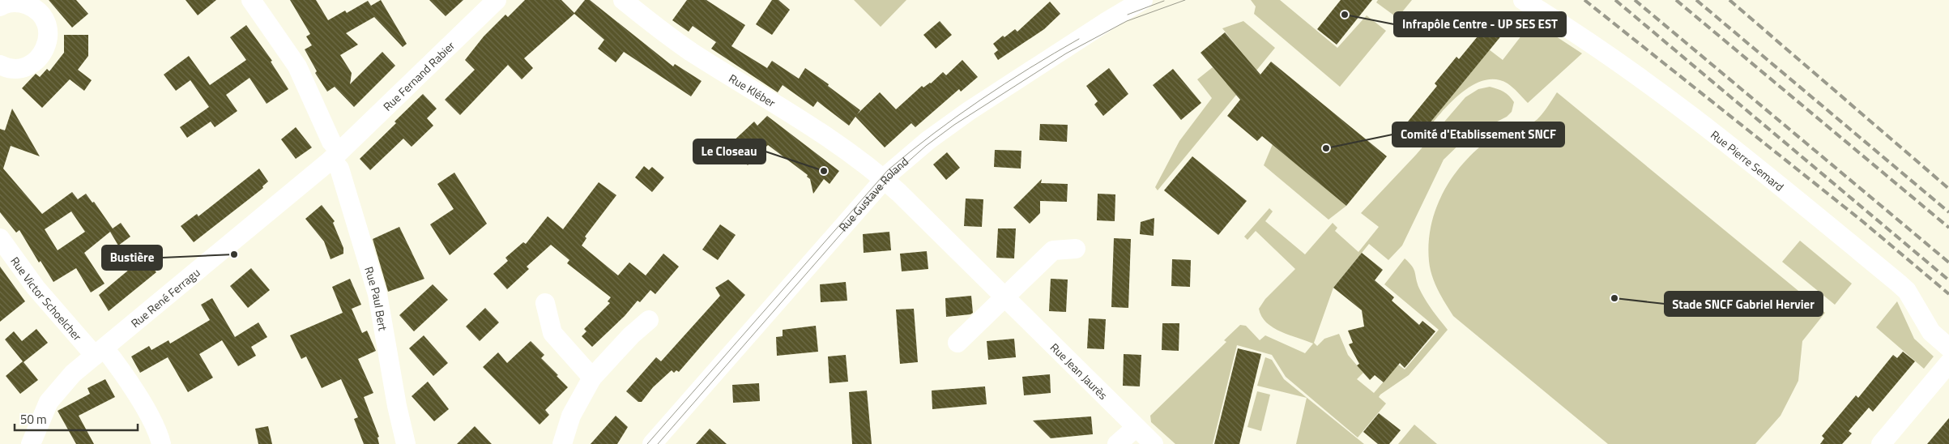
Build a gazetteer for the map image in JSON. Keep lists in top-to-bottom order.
{
  "streets": {
    "street": [
      "Rue Fernand Rabier",
      "Rue Kléber",
      "Rue Pierre Semard",
      "Rue Gustave Roland",
      "Rue René Ferragu",
      "Rue Victor Schoelcher",
      "Rue Paul Bert",
      "Rue Jean Jaurès"
    ]
  },
  "crossings": [
    ["Rue Fernand Rabier", "Rue René Ferragu"],
    ["Rue Fernand Rabier", "Rue Paul Bert"],
    ["Rue Kléber", "Rue Gustave Roland"],
    ["Rue Kléber", "Rue Jean Jaurès"],
    ["Rue Gustave Roland", "Rue Jean Jaurès"],
    ["Rue René Ferragu", "Rue Victor Schoelcher"],
    ["Rue René Ferragu", "Rue Paul Bert"]
  ],
  "places": [
    "Infrapôle Centre - UP SES EST",
    "Comité d'Etablissement SNCF",
    "Le Closeau",
    "Bustière",
    "Stade SNCF Gabriel Hervier"
  ],
  "scale_bar": "50 m"
}
